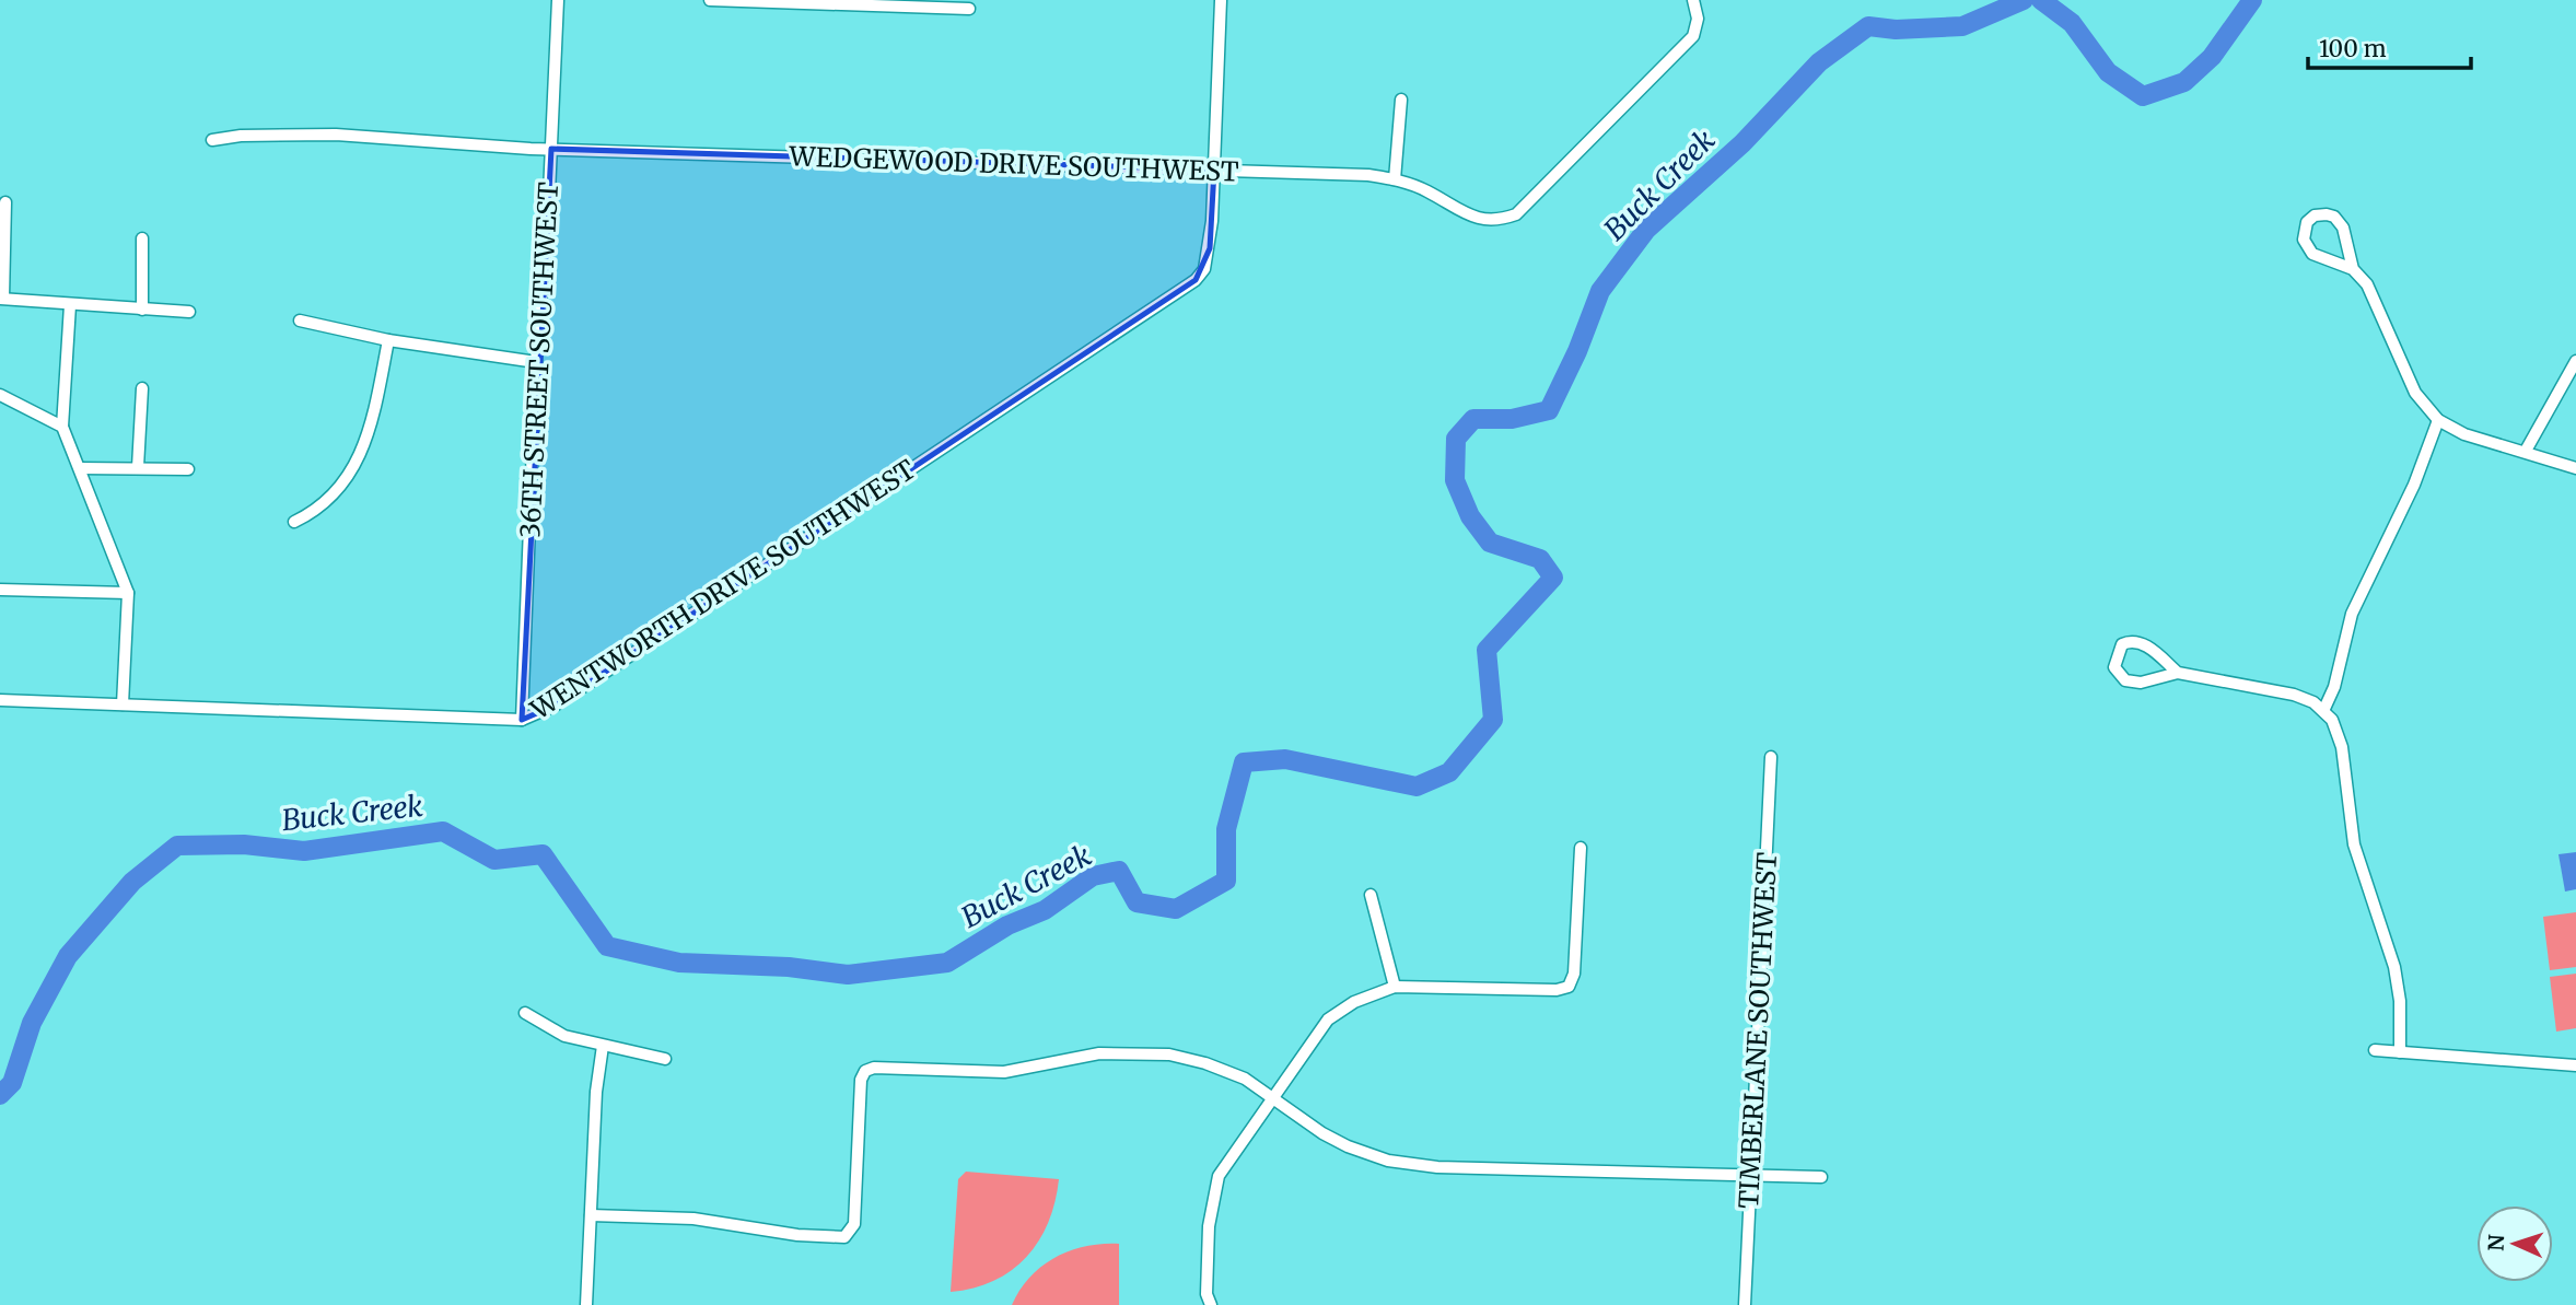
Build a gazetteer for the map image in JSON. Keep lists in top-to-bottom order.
{
  "streets": {
    "street": [
      "WEDGEWOOD DRIVE SOUTHWEST",
      "36TH STREET SOUTHWEST",
      "WENTWORTH DRIVE SOUTHWEST",
      "TIMBERLANE SOUTHWEST"
    ]
  },
  "crossings": [
    ["WEDGEWOOD DRIVE SOUTHWEST", "36TH STREET SOUTHWEST"],
    ["WEDGEWOOD DRIVE SOUTHWEST", "WENTWORTH DRIVE SOUTHWEST"],
    ["36TH STREET SOUTHWEST", "WENTWORTH DRIVE SOUTHWEST"]
  ],
  "water": ["Buck Creek"],
  "scale_bar": "100 m",
  "north": "left"
}
